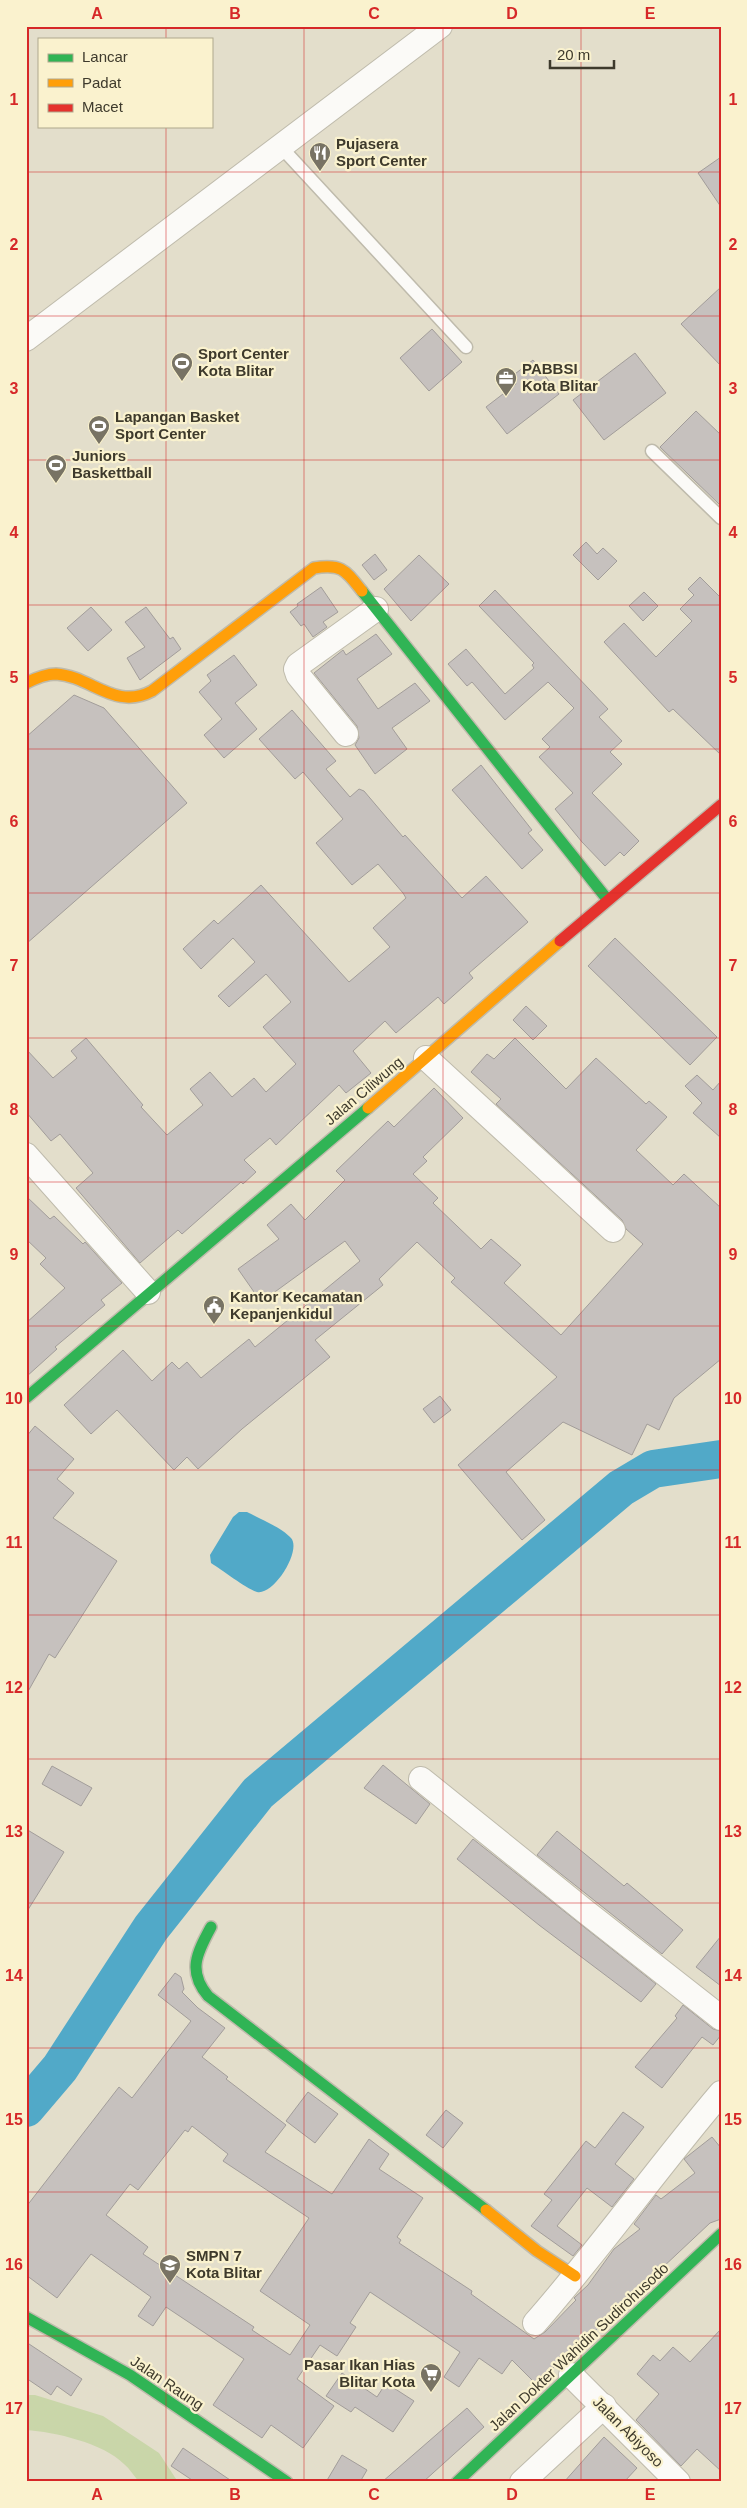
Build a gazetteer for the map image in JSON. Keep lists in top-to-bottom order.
{
  "streets": {
    "main road": ["Jalan Ciliwung", "Jalan Dokter Wahidin Sudirohusodo", "Jalan Raung"],
    "street": ["Jalan Abiyoso"]
  },
  "crossings": [
    ["Jalan Dokter Wahidin Sudirohusodo", "Jalan Abiyoso"]
  ],
  "places": {
    "restaurant": ["Pujasera Sport Center"],
    "sports": ["Sport Center Kota Blitar", "Lapangan Basket Sport Center", "Juniors Baskettball"],
    "office": ["PABBSI Kota Blitar"],
    "public building": ["Kantor Kecamatan Kepanjenkidul"],
    "school or university": ["SMPN 7 Kota Blitar"],
    "supermarket": ["Pasar Ikan Hias Blitar Kota"]
  },
  "legend": ["Lancar", "Padat", "Macet"],
  "scale_bar": "20 m",
  "grid": {
    "columns": [
      "A",
      "B",
      "C",
      "D",
      "E"
    ],
    "rows": [
      "1",
      "2",
      "3",
      "4",
      "5",
      "6",
      "7",
      "8",
      "9",
      "10",
      "11",
      "12",
      "13",
      "14",
      "15",
      "16",
      "17"
    ]
  }
}
